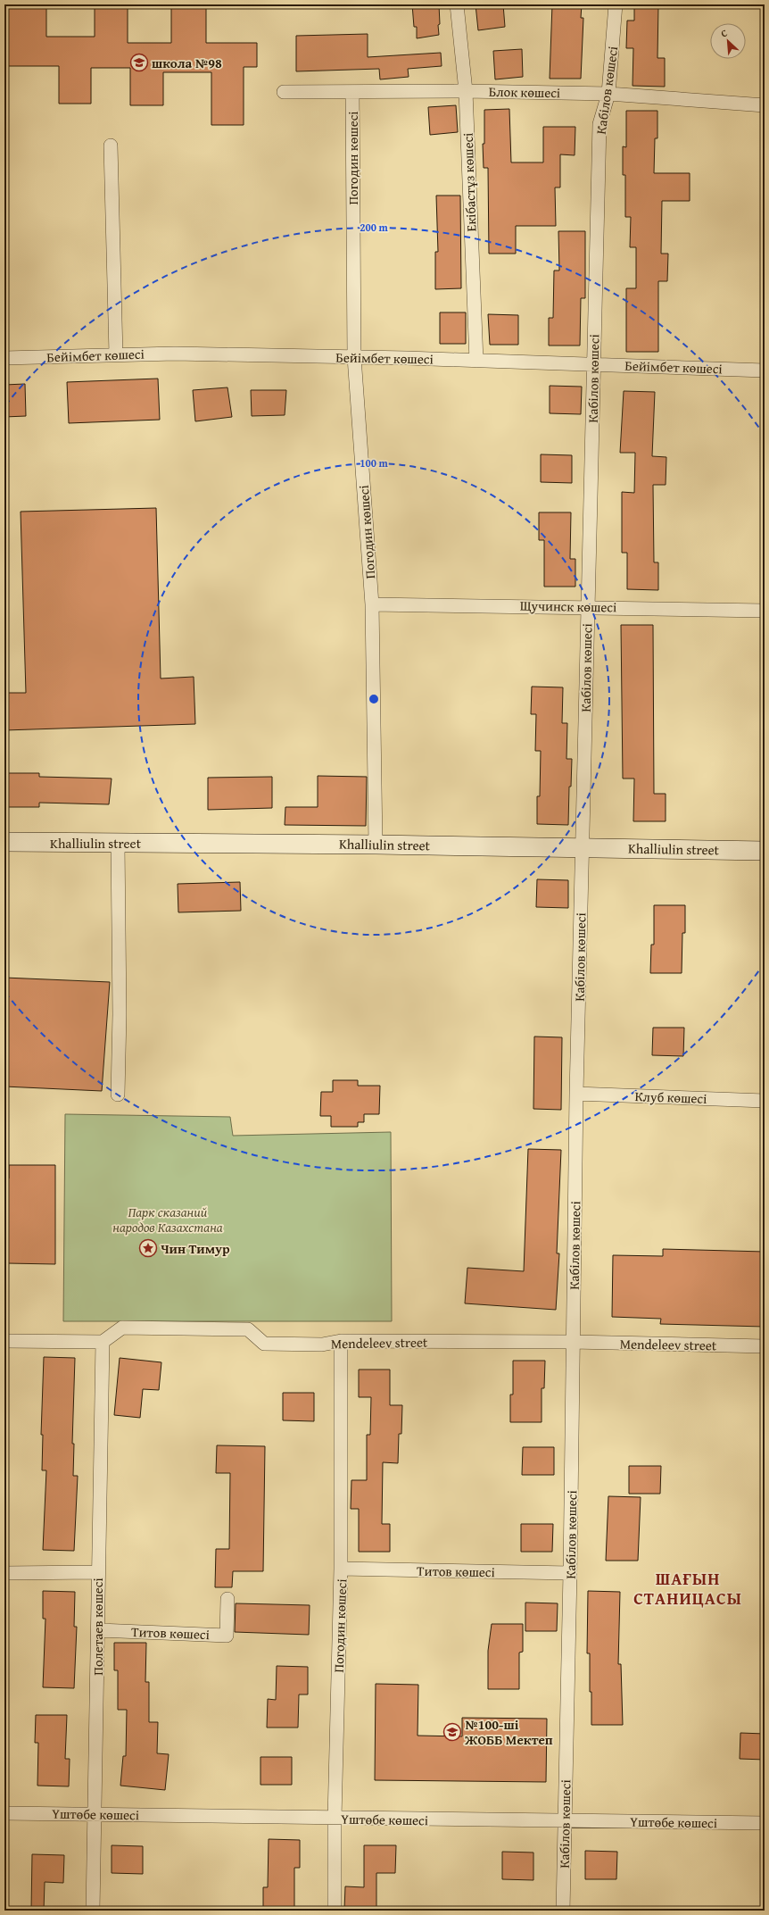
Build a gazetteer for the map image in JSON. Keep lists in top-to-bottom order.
{
  "streets": {
    "main road": ["Khalliulin street"],
    "street": [
      "Кабілов көшесі",
      "Блок көшесі",
      "Погодин көшесі",
      "Екібастұз көшесі",
      "Бейімбет көшесі",
      "Щучинск көшесі",
      "Клуб көшесі",
      "Mendeleev street",
      "Титов көшесі",
      "Полетаев көшесі",
      "Үштөбе көшесі"
    ]
  },
  "crossings": [
    ["Кабілов көшесі", "Блок көшесі"],
    ["Кабілов көшесі", "Бейімбет көшесі"],
    ["Кабілов көшесі", "Щучинск көшесі"],
    ["Кабілов көшесі", "Khalliulin street"],
    ["Кабілов көшесі", "Клуб көшесі"],
    ["Кабілов көшесі", "Mendeleev street"],
    ["Кабілов көшесі", "Титов көшесі"],
    ["Кабілов көшесі", "Үштөбе көшесі"],
    ["Блок көшесі", "Погодин көшесі"],
    ["Блок көшесі", "Екібастұз көшесі"],
    ["Погодин көшесі", "Бейімбет көшесі"],
    ["Погодин көшесі", "Щучинск көшесі"],
    ["Погодин көшесі", "Khalliulin street"],
    ["Погодин көшесі", "Mendeleev street"],
    ["Погодин көшесі", "Титов көшесі"],
    ["Погодин көшесі", "Үштөбе көшесі"],
    ["Екібастұз көшесі", "Бейімбет көшесі"],
    ["Mendeleev street", "Полетаев көшесі"],
    ["Титов көшесі", "Полетаев көшесі"],
    ["Полетаев көшесі", "Үштөбе көшесі"]
  ],
  "districts": ["ШАҒЫН СТАНИЦАСЫ"],
  "parks": ["Парк сказаний народов Казахстана"],
  "places": {
    "school or university": ["школа №98", "№100-ші ЖОББ Мектеп"],
    "place": ["Чин Тимур"]
  },
  "north": "top left",
  "rings": ["200 m", "100 m"]
}
